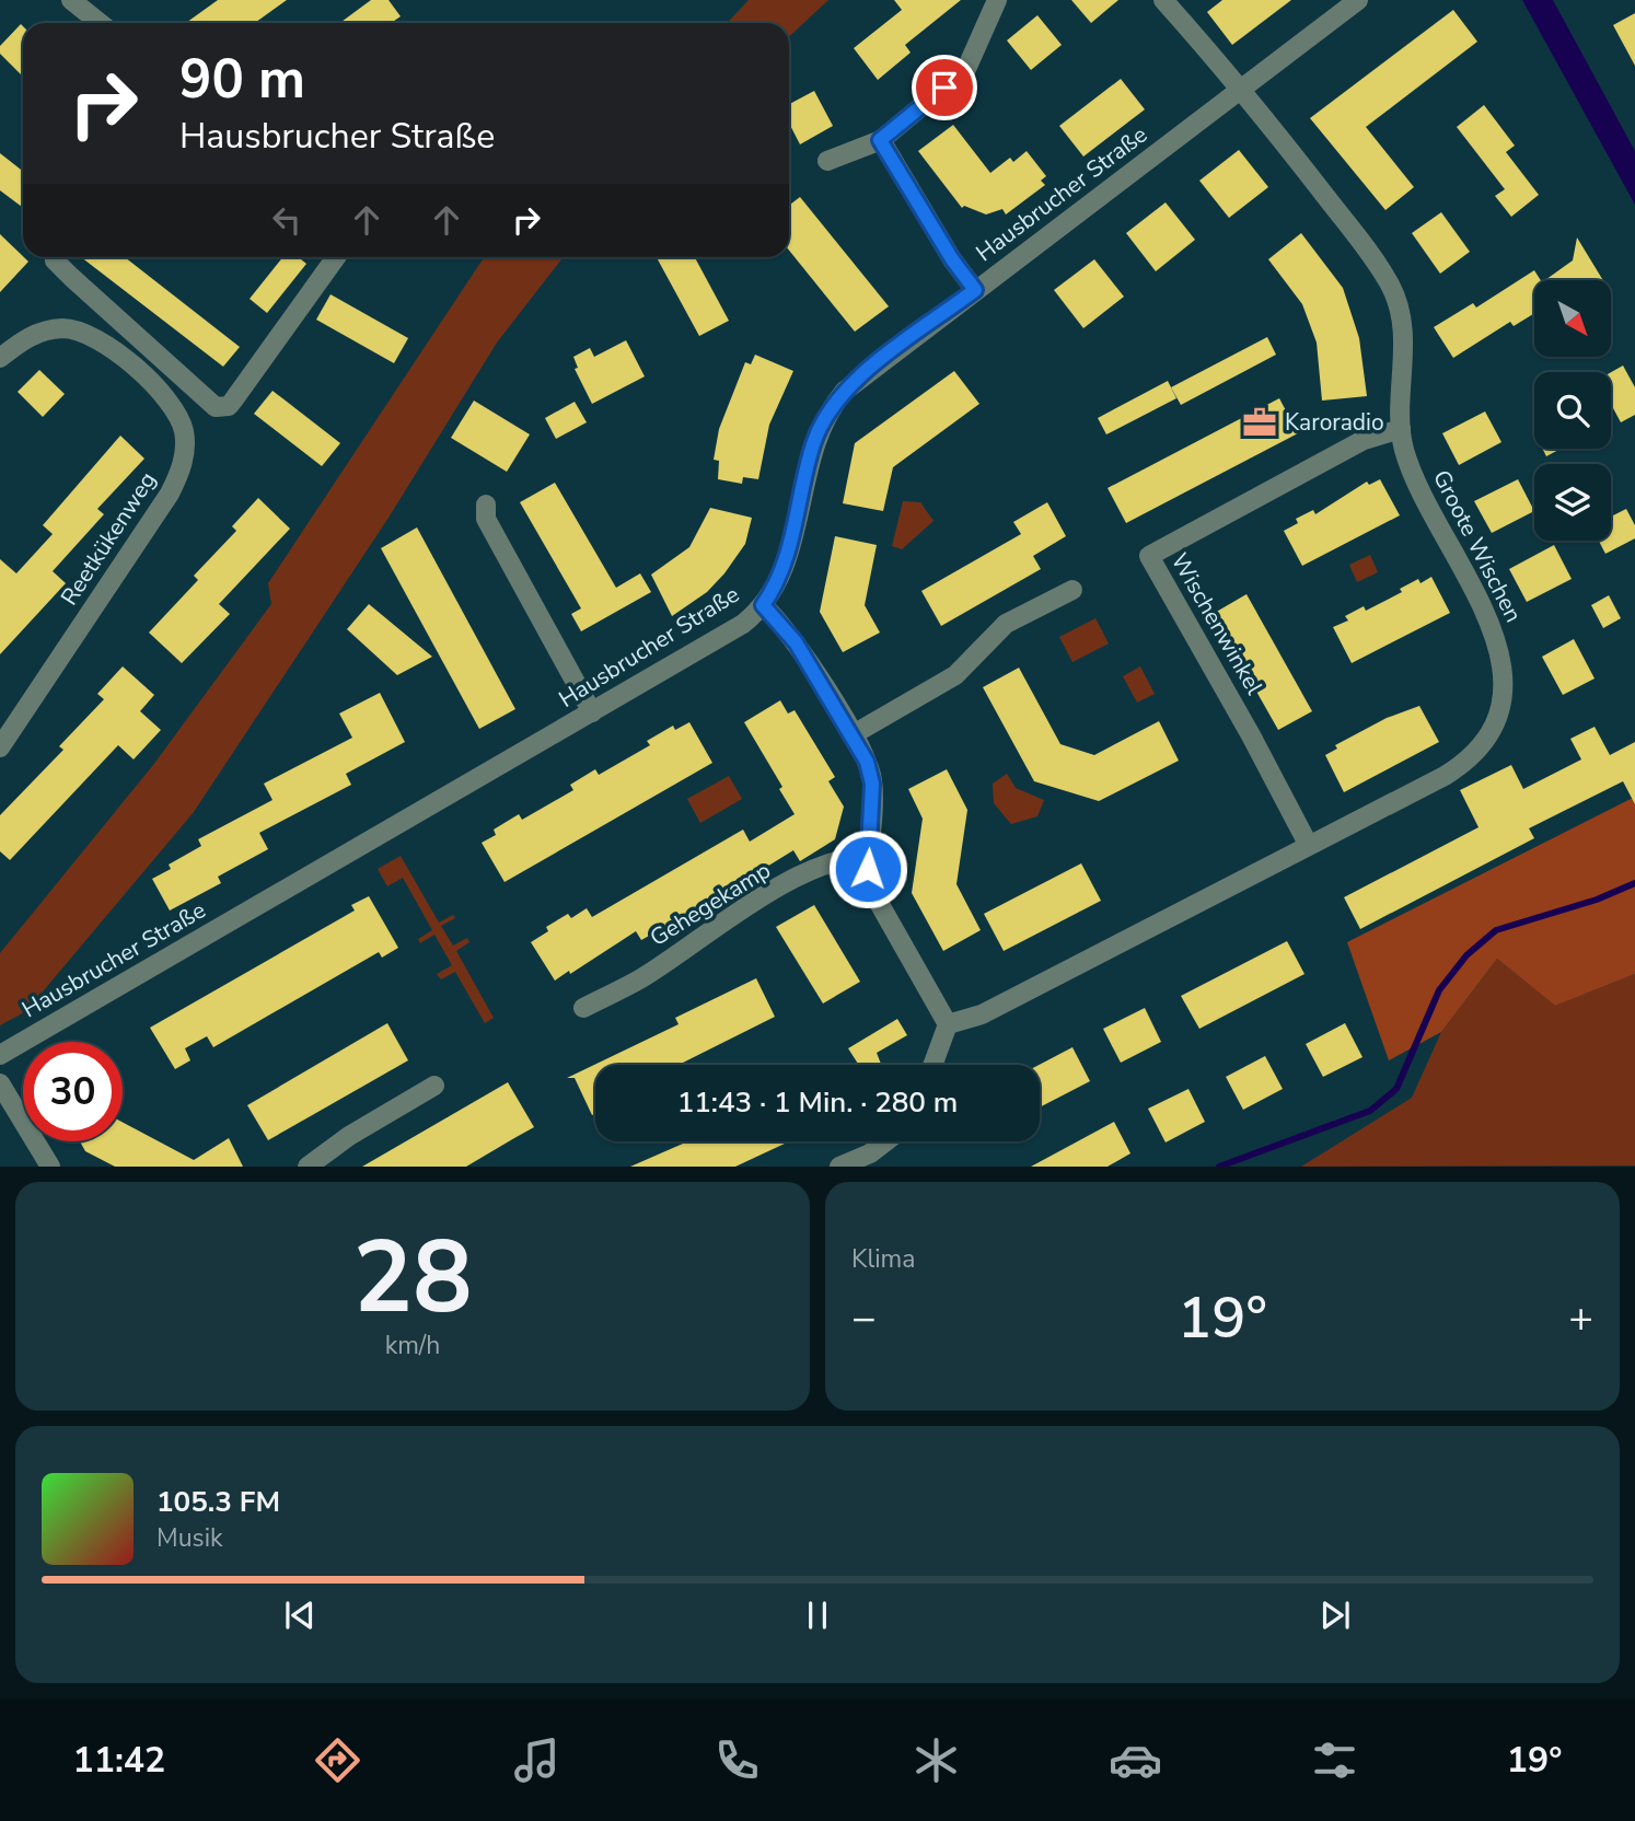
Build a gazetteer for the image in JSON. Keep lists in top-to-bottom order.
{
  "streets": {
    "street": [
      "Hausbrucher Straße",
      "Reetkükenweg",
      "Groote Wischen",
      "Wischenwinkel",
      "Gehegekamp"
    ]
  },
  "crossings": [
    ["Hausbrucher Straße", "Groote Wischen"],
    ["Groote Wischen", "Wischenwinkel"]
  ],
  "places": {
    "office": ["Karoradio"]
  },
  "north": "bottom right",
  "page": {
    "turn": ["90 m", "Hausbrucher Straße"],
    "limit": "30",
    "trip": "11:43 · 1 Min. · 280 m",
    "tile": [
      ["28", "km/h"],
      "Klima"
    ],
    "heat": ["−", "19°", "+"],
    "song": ["105.3 FM", "Musik"],
    "tabs": ["11:42", "19°"]
  }
}
